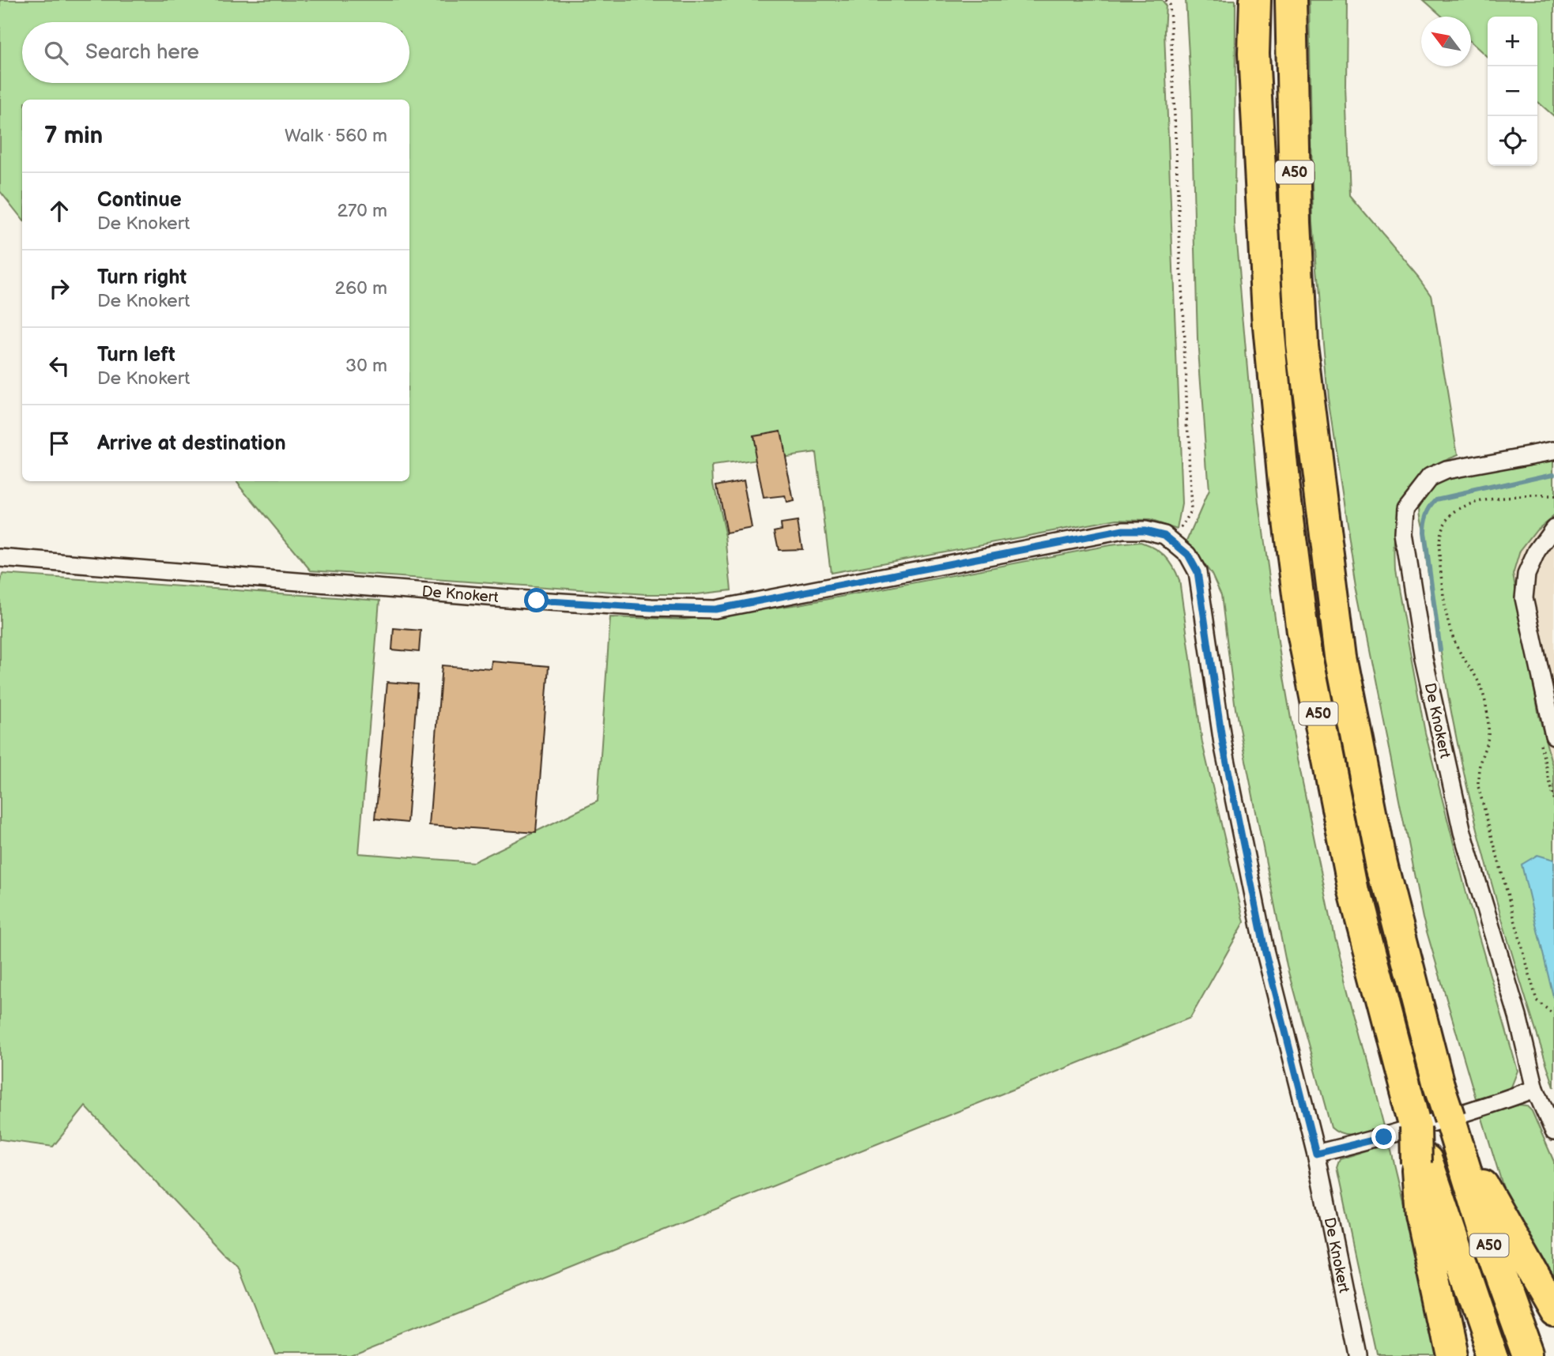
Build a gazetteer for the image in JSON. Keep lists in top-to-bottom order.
{
  "streets": {
    "highway": ["A50"],
    "street": ["De Knokert"]
  },
  "north": "top left",
  "page": {
    "map_buttons": ["+", "−"],
    "search": "Search here",
    "heading": ["7 min", "Walk · 560 m"],
    "list": [
      ["Continue", "De Knokert", "270 m"],
      ["Turn right", "De Knokert", "260 m"],
      ["Turn left", "De Knokert", "30 m"],
      "Arrive at destination"
    ]
  }
}
